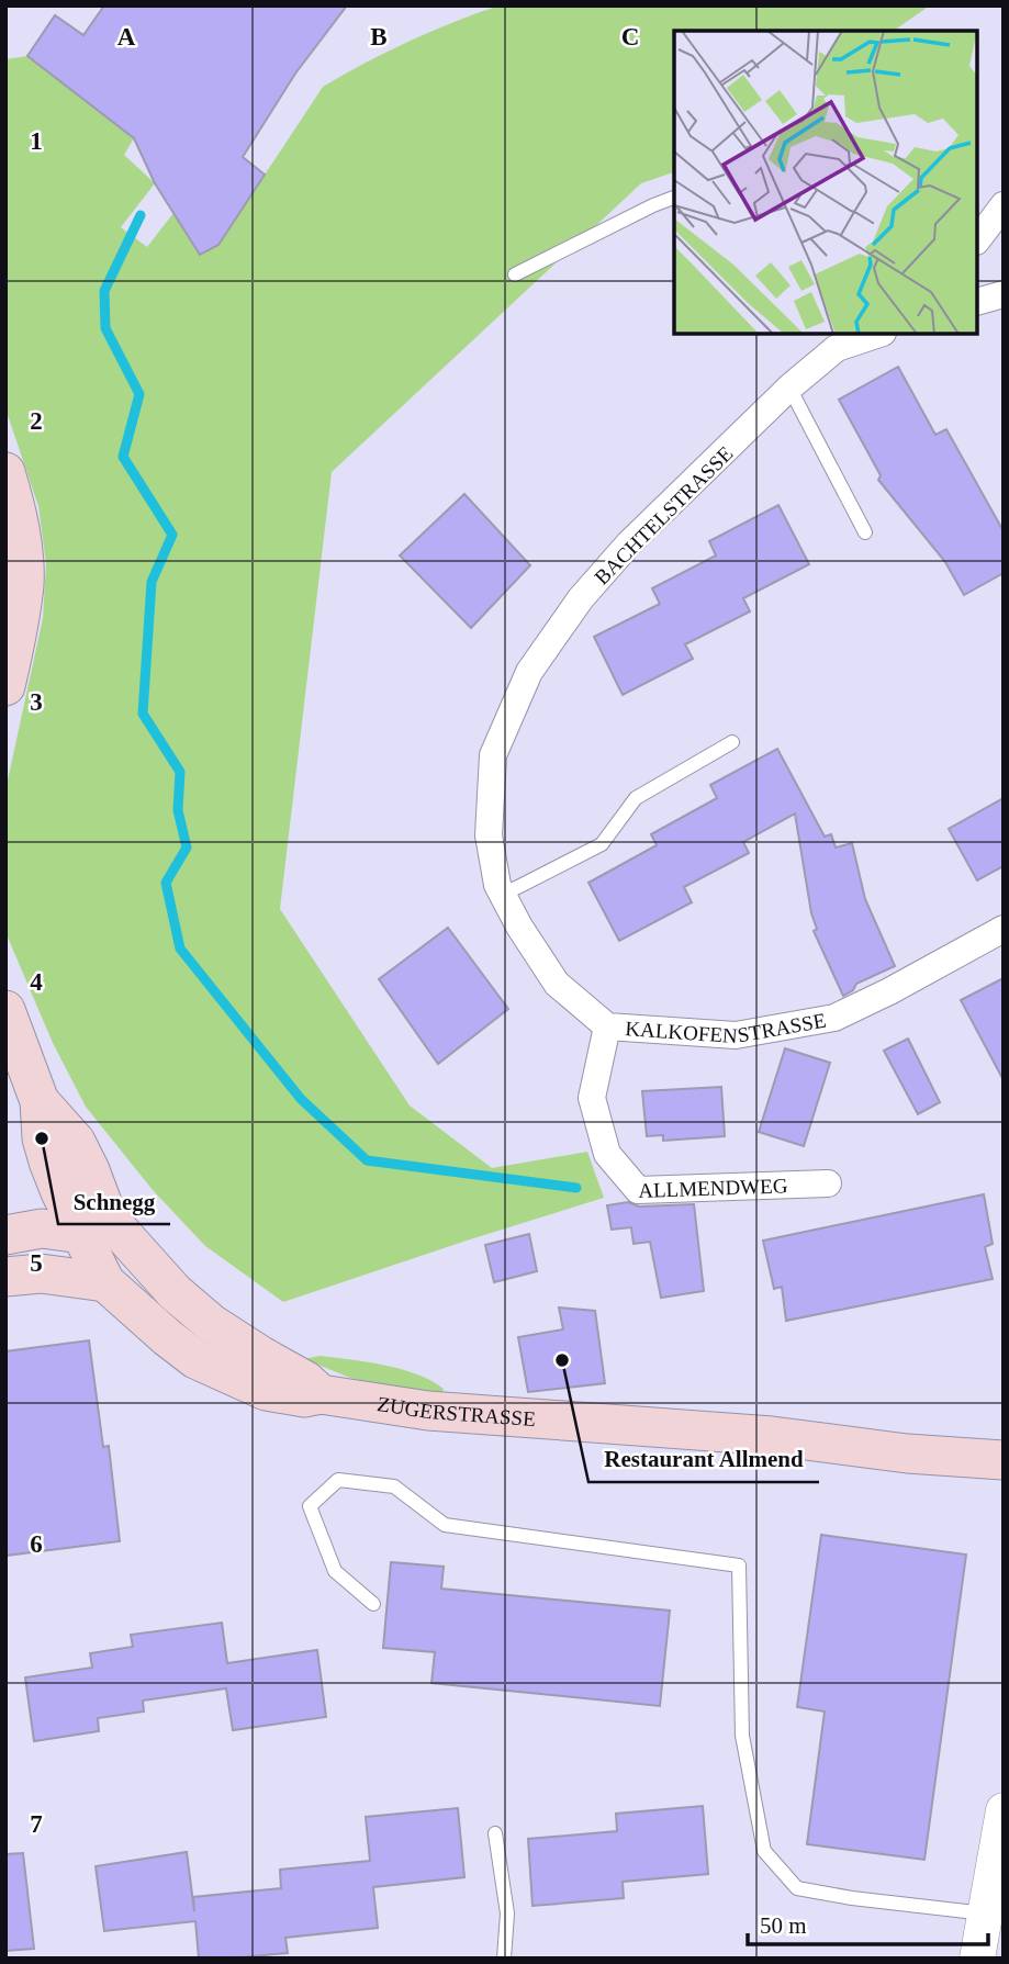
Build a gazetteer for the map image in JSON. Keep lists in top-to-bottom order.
{
  "streets": {
    "main road": ["ZUGERSTRASSE"],
    "street": ["BACHTELSTRASSE", "KALKOFENSTRASSE", "ALLMENDWEG"]
  },
  "crossings": [
    ["BACHTELSTRASSE", "KALKOFENSTRASSE"],
    ["KALKOFENSTRASSE", "ALLMENDWEG"]
  ],
  "places": ["Schnegg", "Restaurant Allmend"],
  "scale_bar": "50 m",
  "grid": {
    "columns": ["A", "B", "C"],
    "rows": [
      "1",
      "2",
      "3",
      "4",
      "5",
      "6",
      "7"
    ]
  }
}
